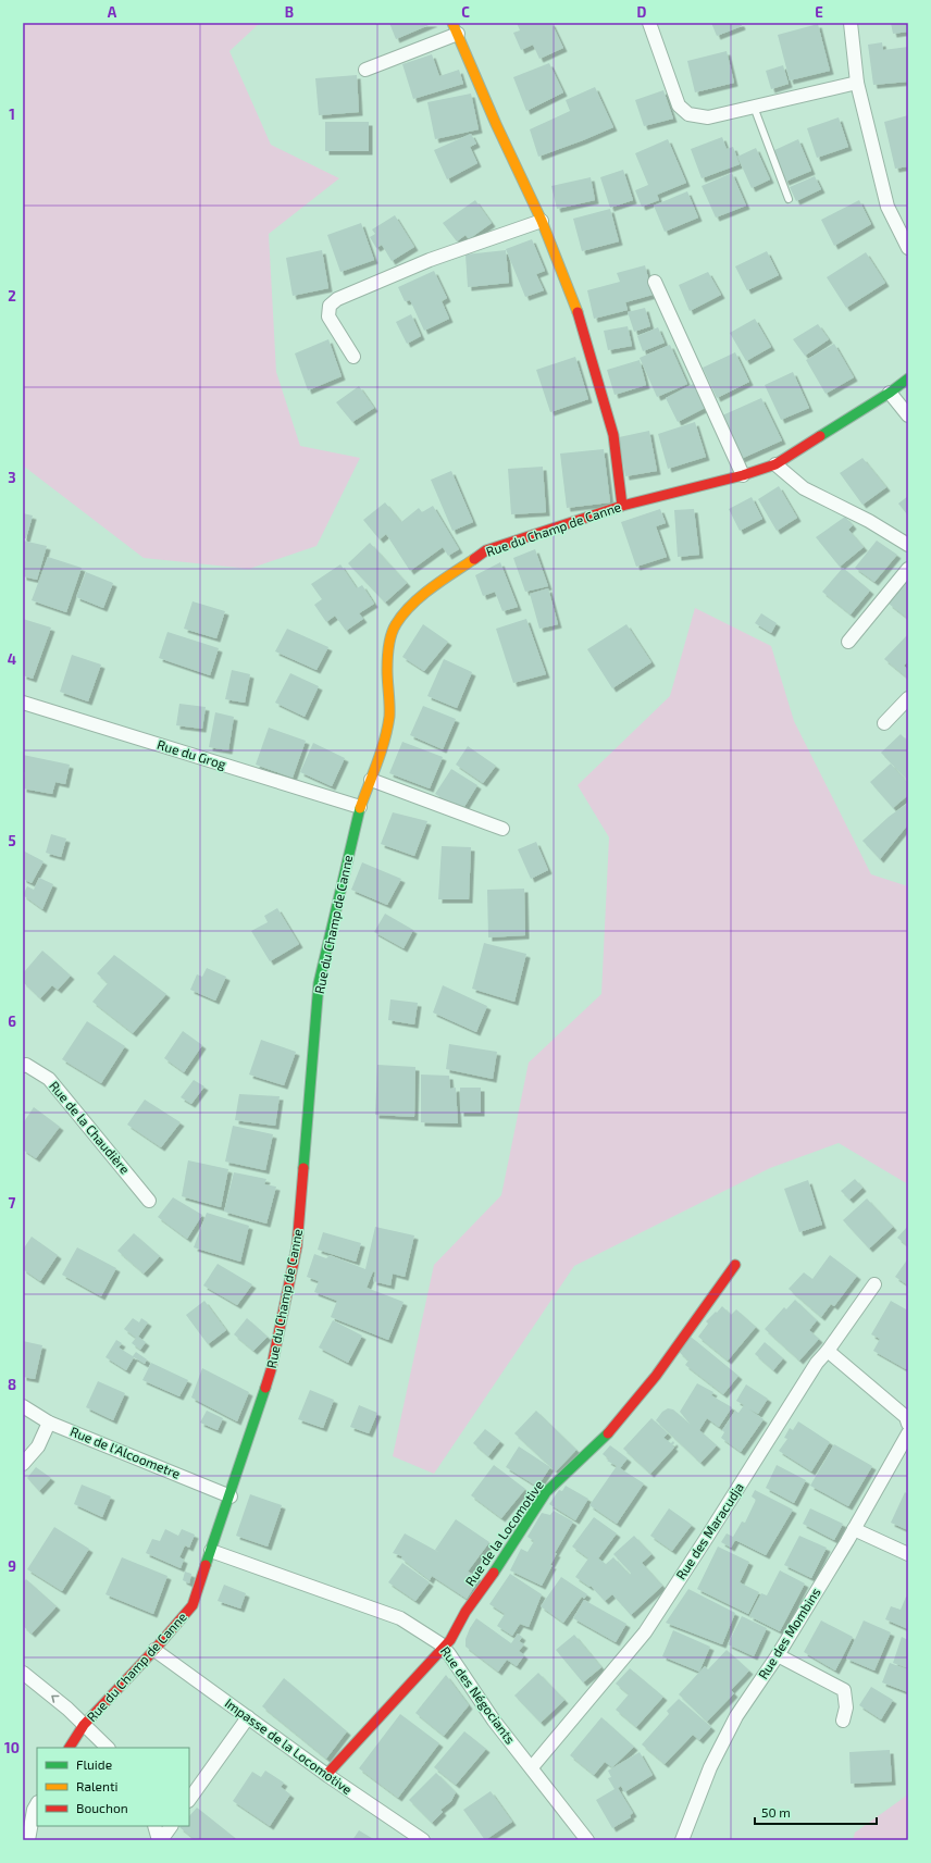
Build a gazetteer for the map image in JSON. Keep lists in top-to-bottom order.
{
  "streets": {
    "street": [
      "Rue du Champ de Canne",
      "Rue du Grog",
      "Rue de la Chaudière",
      "Rue de l'Alcoometre",
      "Rue des Maracudja",
      "Rue de la Locomotive",
      "Rue des Mombins",
      "Rue des Négociants",
      "Impasse de la Locomotive"
    ]
  },
  "crossings": [
    ["Rue du Champ de Canne", "Rue du Grog"],
    ["Rue du Champ de Canne", "Rue de l'Alcoometre"],
    ["Rue du Champ de Canne", "Rue des Négociants"],
    ["Rue du Champ de Canne", "Impasse de la Locomotive"],
    ["Rue des Maracudja", "Rue des Négociants"],
    ["Rue de la Locomotive", "Rue des Négociants"],
    ["Rue de la Locomotive", "Impasse de la Locomotive"]
  ],
  "legend": ["Fluide", "Ralenti", "Bouchon"],
  "scale_bar": "50 m",
  "grid": {
    "columns": [
      "A",
      "B",
      "C",
      "D",
      "E"
    ],
    "rows": [
      "1",
      "2",
      "3",
      "4",
      "5",
      "6",
      "7",
      "8",
      "9",
      "10"
    ]
  }
}
